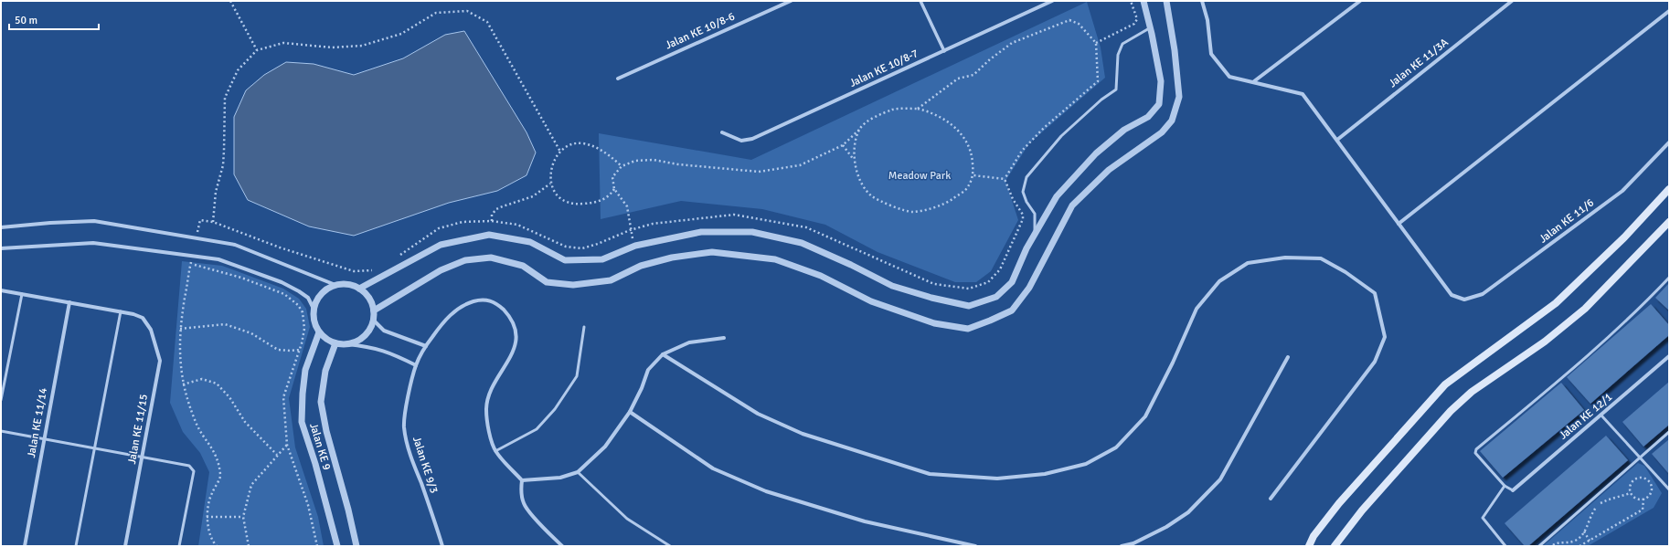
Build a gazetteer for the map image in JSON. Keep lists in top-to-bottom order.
{
  "streets": {
    "street": [
      "Jalan KE 10/8-6",
      "Jalan KE 11/3A",
      "Jalan KE 10/8-7",
      "Jalan KE 11/6",
      "Jalan KE 12/1",
      "Jalan KE 11/14",
      "Jalan KE 11/15",
      "Jalan KE 9",
      "Jalan KE 9/3"
    ]
  },
  "parks": ["Meadow Park"],
  "scale_bar": "50 m"
}
